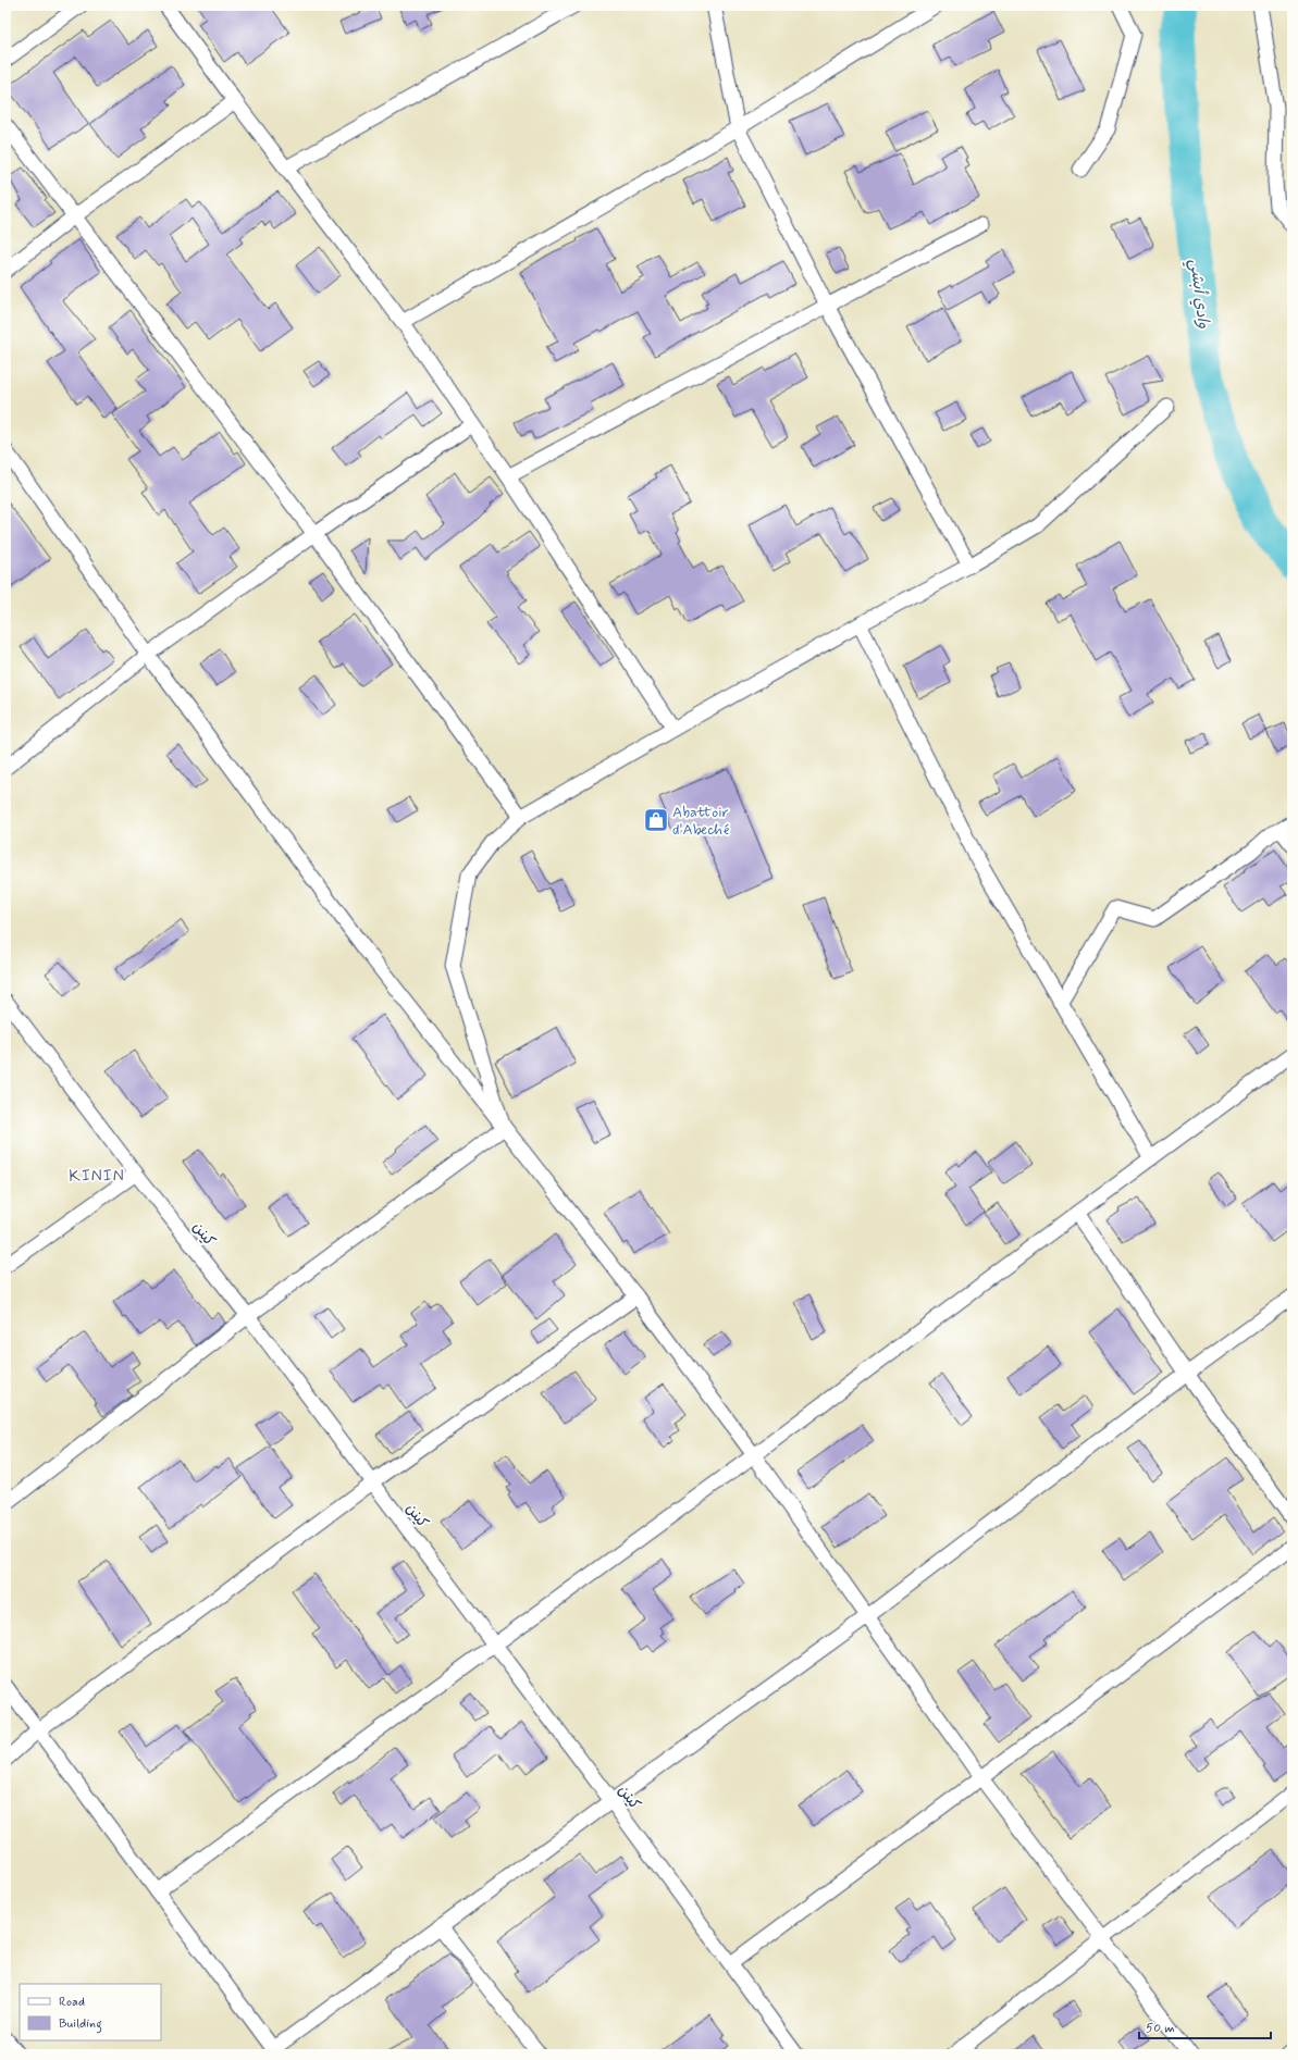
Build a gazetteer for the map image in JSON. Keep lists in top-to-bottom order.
{
  "streets": {
    "street": ["كينن"]
  },
  "districts": ["KININ"],
  "water": ["وادي أبشي"],
  "places": {
    "shop": ["Abattoir d'Abeché"]
  },
  "legend": ["Road", "Building"],
  "scale_bar": "50 m"
}
